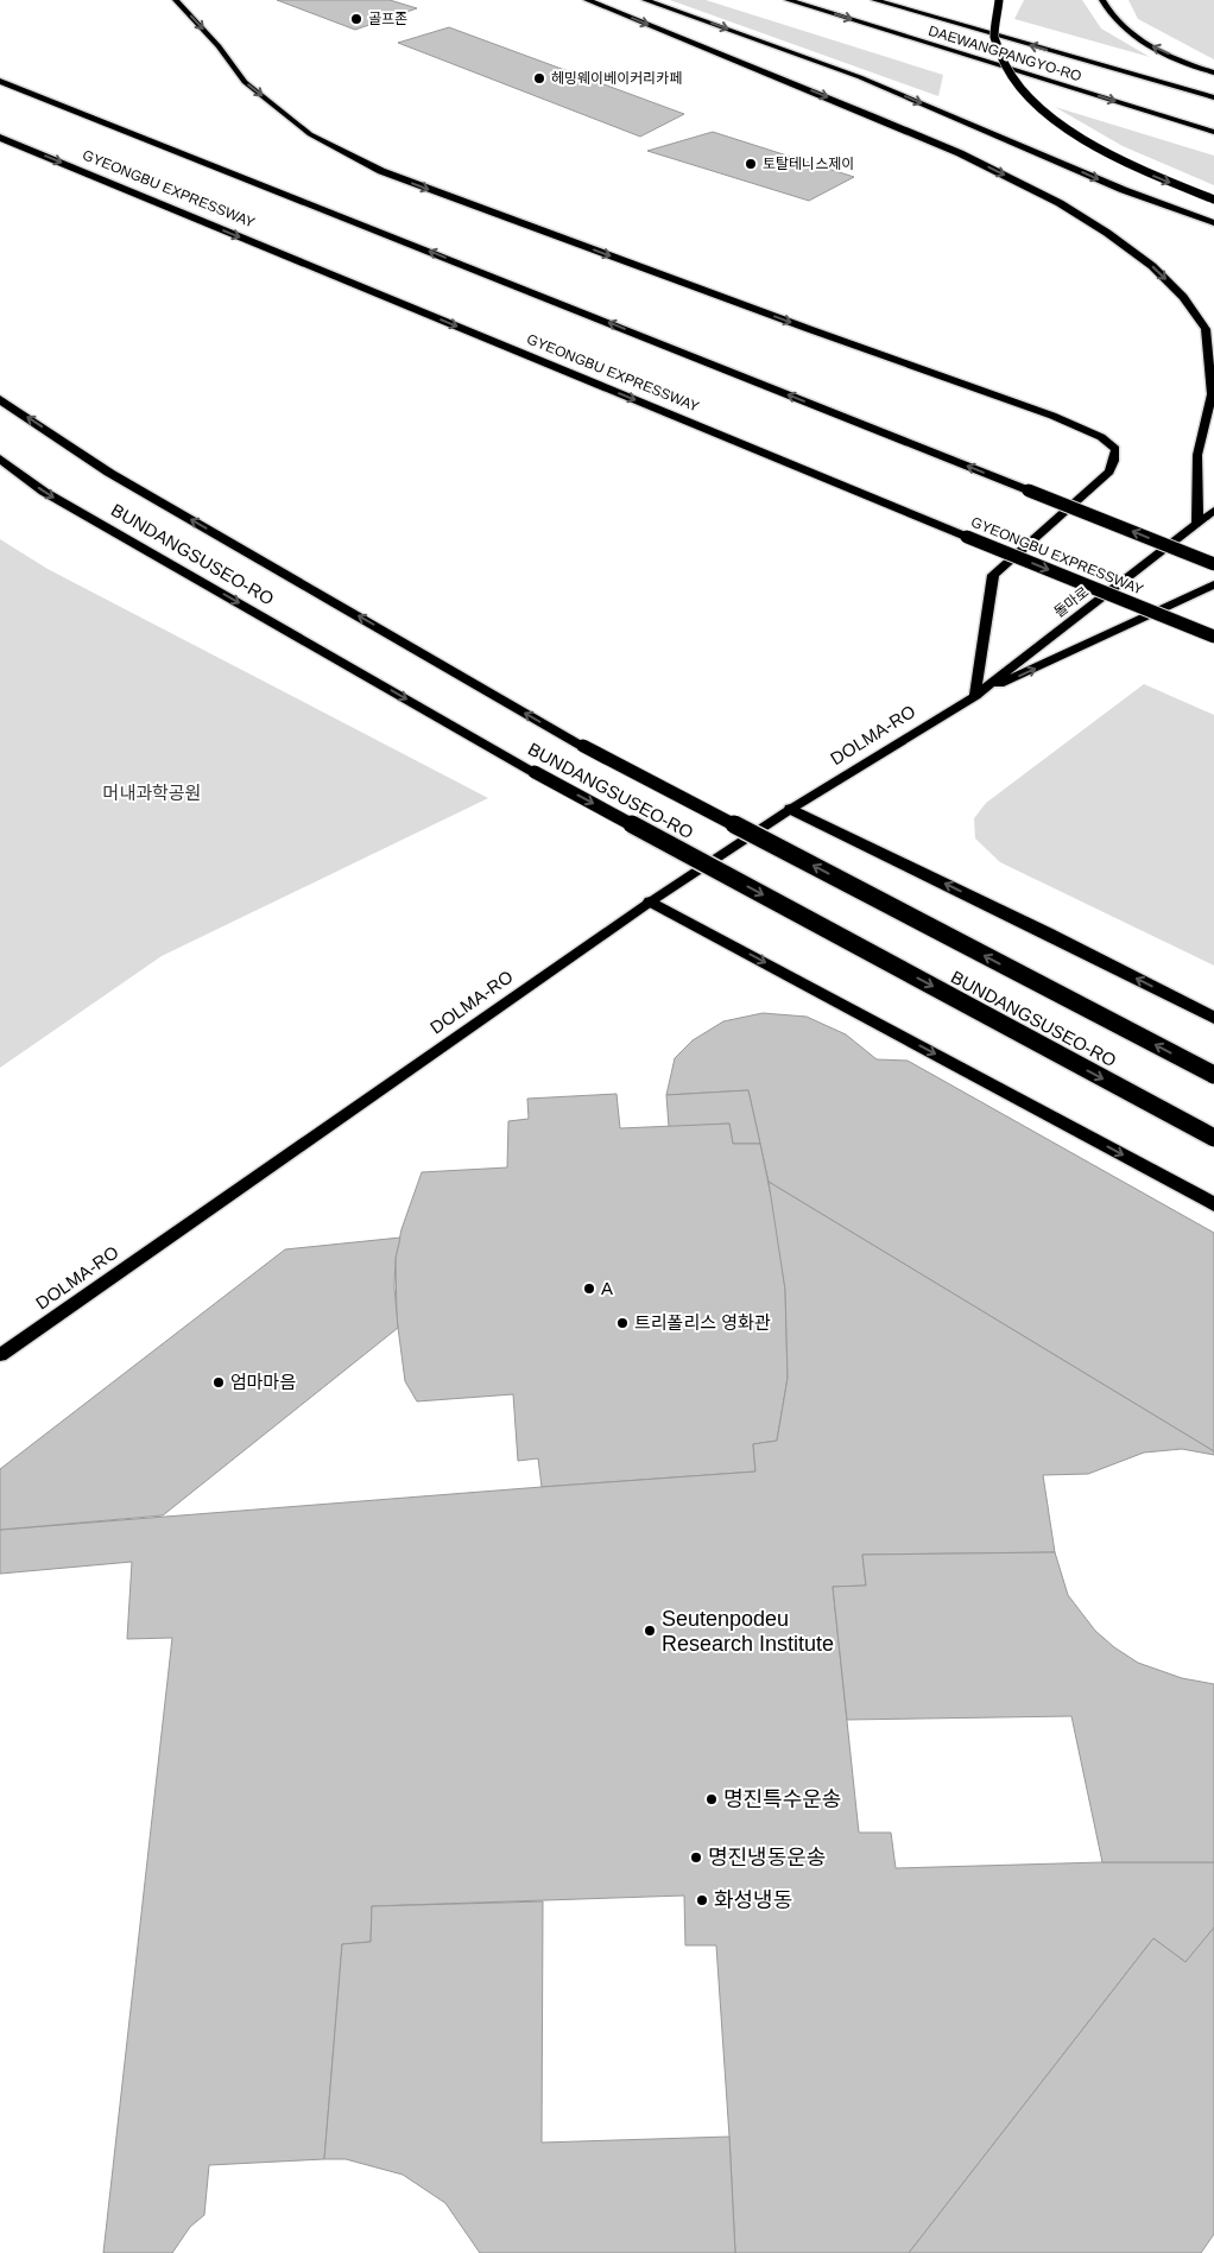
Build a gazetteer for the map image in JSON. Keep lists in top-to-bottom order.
{
  "streets": {
    "highway": ["GYEONGBU EXPRESSWAY", "BUNDANGSUSEO-RO"],
    "main road": ["DAEWANGPANGYO-RO", "돌마로", "DOLMA-RO"]
  },
  "crossings": [
    ["돌마로", "DOLMA-RO"]
  ],
  "parks": ["머내과학공원"],
  "places": [
    "골프존",
    "헤밍웨이베이커리카페",
    "토탈테니스제이",
    "A",
    "트리폴리스 영화관",
    "엄마마음",
    "Seutenpodeu Research Institute",
    "명진특수운송",
    "명진냉동운송",
    "화성냉동"
  ]
}
